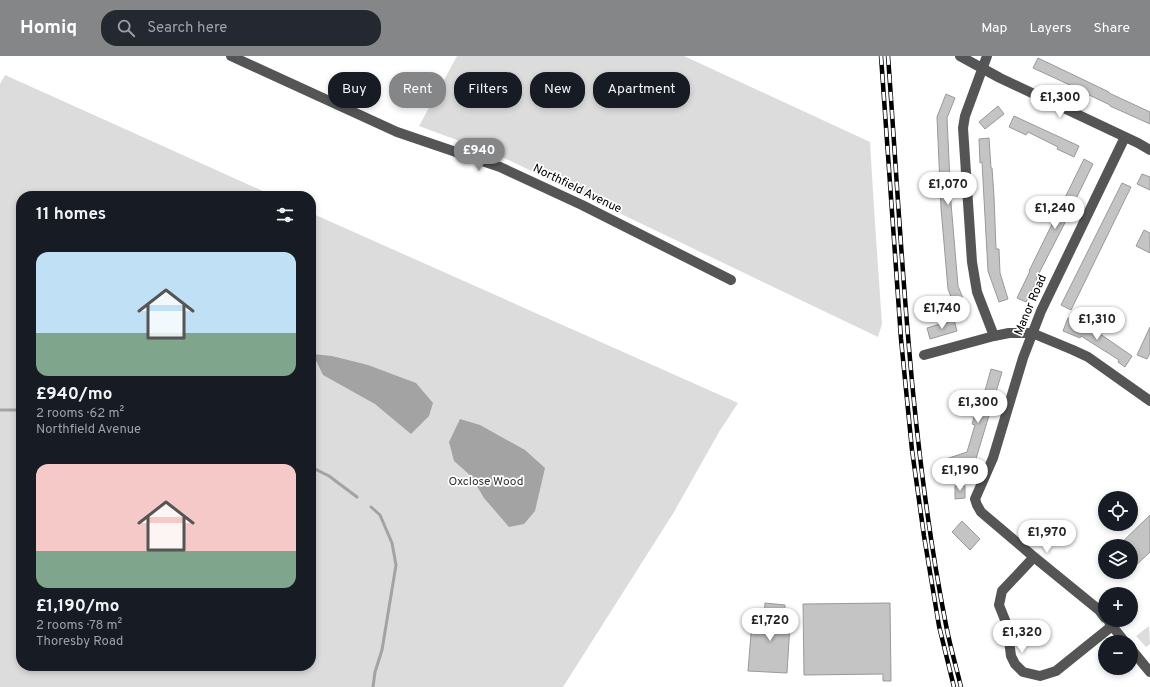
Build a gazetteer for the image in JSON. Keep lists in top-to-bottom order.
{
  "streets": {
    "street": ["Northfield Avenue", "Manor Road"]
  },
  "parks": ["Oxclose Wood"],
  "page": {
    "header": "Homiq",
    "search": "Search here",
    "nav": ["Map", "Layers", "Share"],
    "chip": [
      "Buy",
      "Rent",
      "Filters",
      "New",
      "Apartment"
    ],
    "price": [
      "£1,300",
      "£940",
      "£1,070",
      "£1,240",
      "£1,740",
      "£1,310",
      "£1,300",
      "£1,190",
      "£1,970",
      "£1,720",
      "£1,320"
    ],
    "heading": "11 homes",
    "list": [
      {
        "name": "£940/mo",
        "note": "2 rooms · 62 m² · Northfield Avenue"
      },
      {
        "name": "£1,190/mo",
        "note": "2 rooms · 78 m² · Thoresby Road"
      }
    ],
    "map_buttons": ["+", "−"]
  }
}
